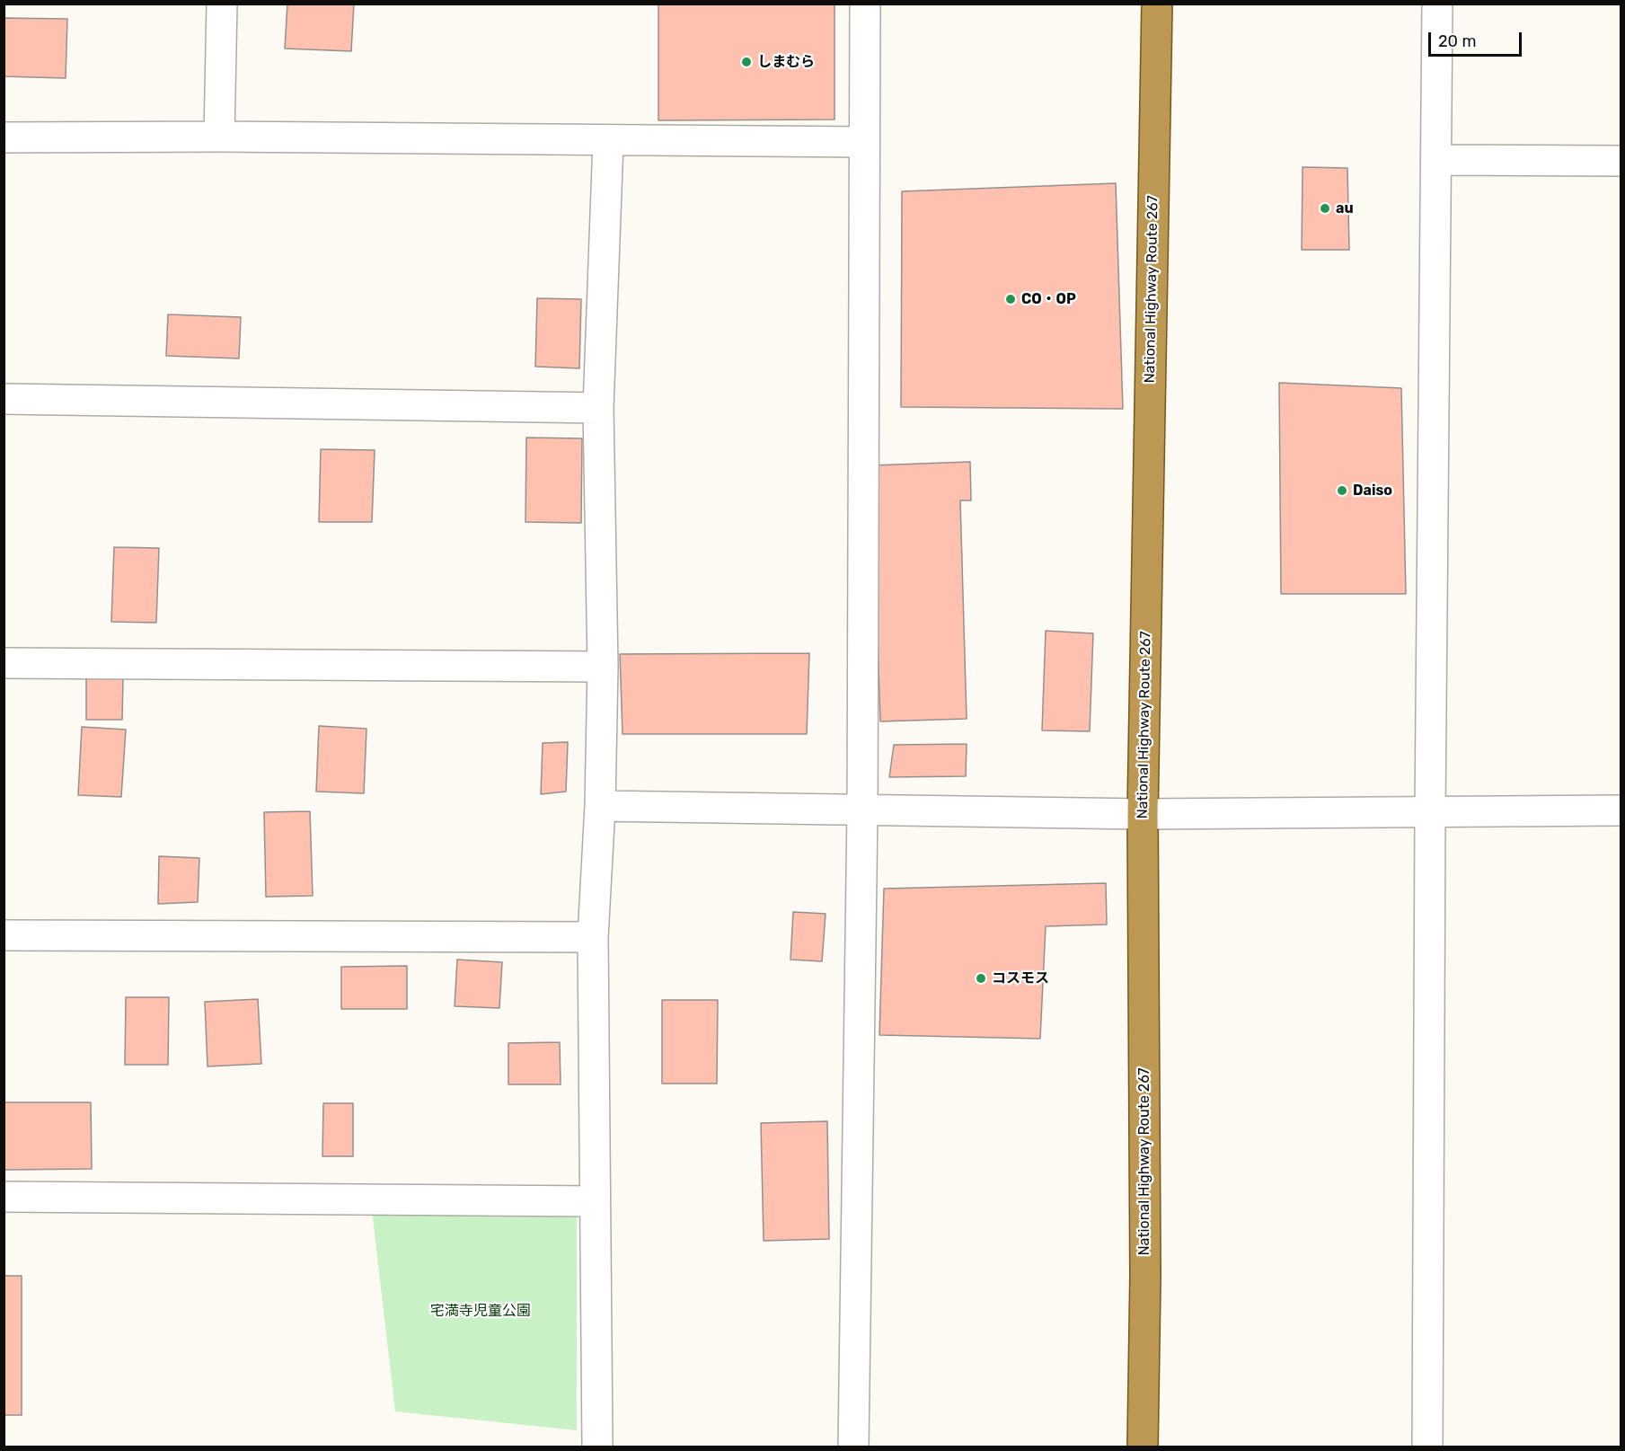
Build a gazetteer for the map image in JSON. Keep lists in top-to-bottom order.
{
  "streets": {
    "highway": ["National Highway Route 267"]
  },
  "parks": ["宅満寺児童公園"],
  "places": [
    "しまむら",
    "au",
    "CO・OP",
    "Daiso",
    "コスモス"
  ],
  "scale_bar": "20 m"
}
